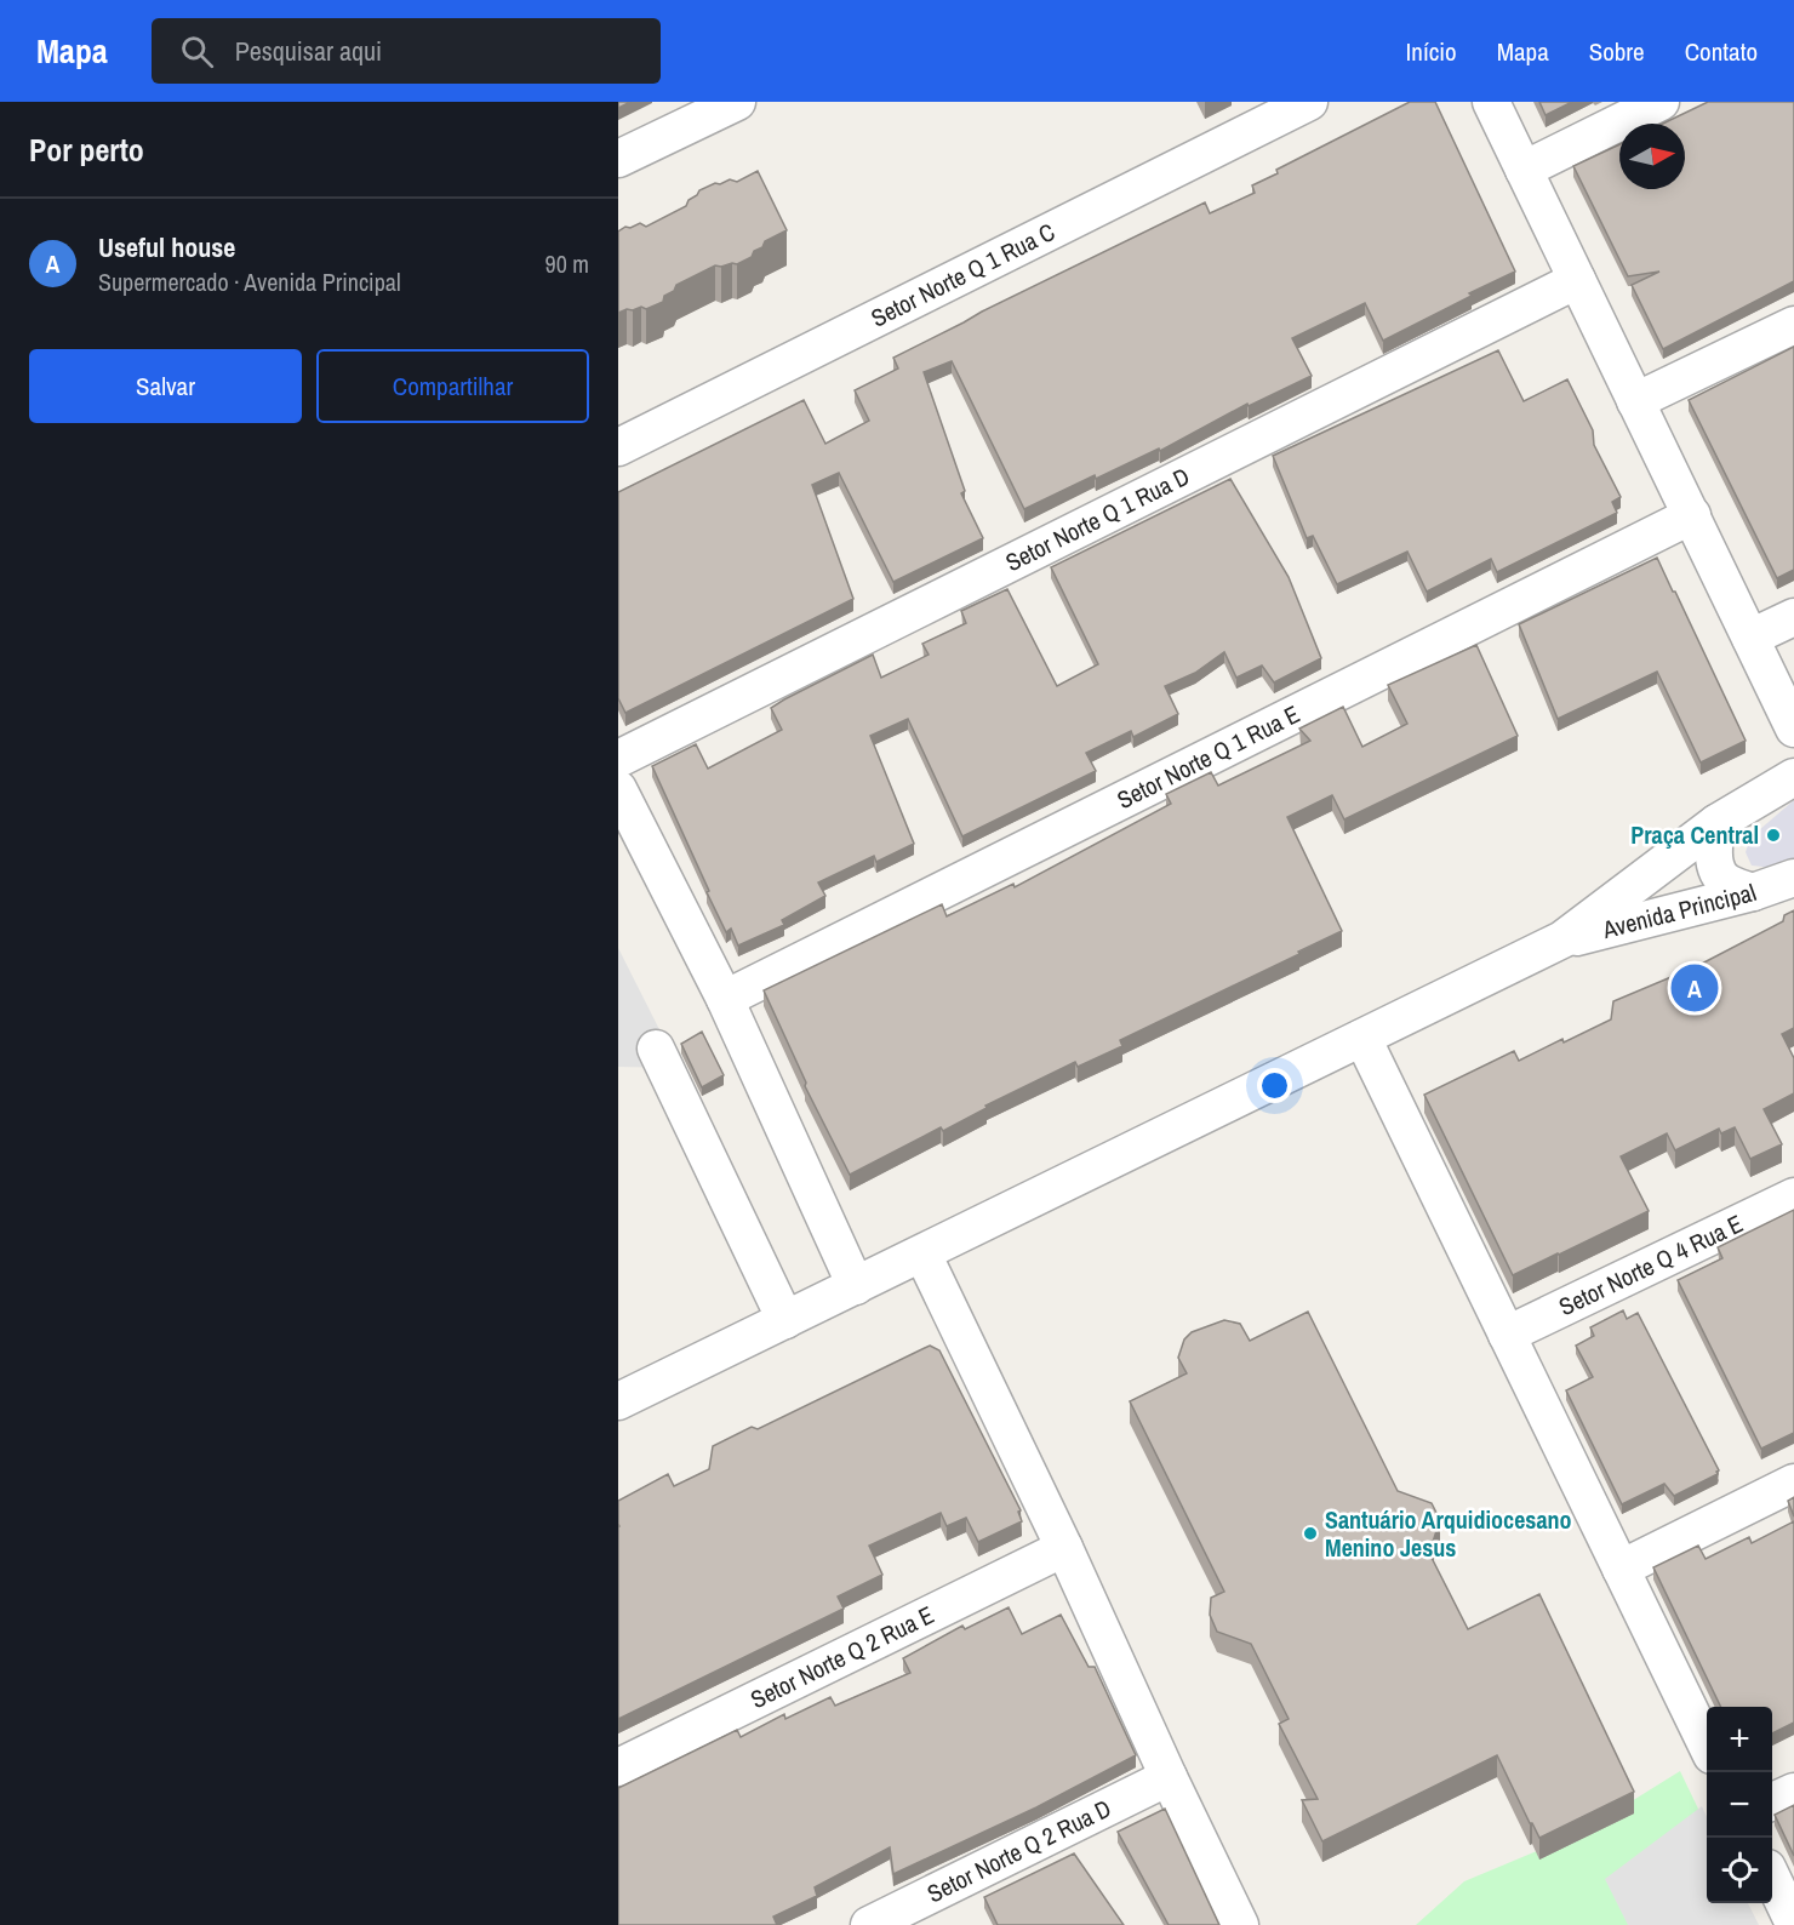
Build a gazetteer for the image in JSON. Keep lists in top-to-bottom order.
{
  "streets": {
    "street": [
      "Setor Norte Q 1 Rua C",
      "Setor Norte Q 1 Rua D",
      "Setor Norte Q 1 Rua E",
      "Avenida Principal",
      "Setor Norte Q 4 Rua E",
      "Setor Norte Q 2 Rua E",
      "Setor Norte Q 2 Rua D"
    ]
  },
  "places": ["Praça Central", "Santuário Arquidiocesano Menino Jesus"],
  "north": "right",
  "page": {
    "header": "Mapa",
    "search": "Pesquisar aqui",
    "nav": [
      "Início",
      "Mapa",
      "Sobre",
      "Contato"
    ],
    "heading": "Por perto",
    "list": [
      {
        "mark": "A",
        "name": "Useful house",
        "note": "Supermercado · Avenida Principal",
        "value": "90 m"
      }
    ],
    "buttons": ["Salvar", "Compartilhar"],
    "pins": "A",
    "map_buttons": ["+", "−"]
  }
}
